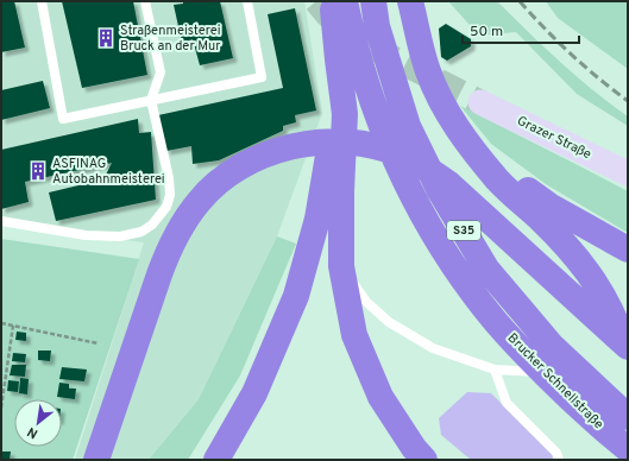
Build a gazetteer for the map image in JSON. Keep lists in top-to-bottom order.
{
  "streets": {
    "highway": ["S35", "Brucker Schnellstraße"],
    "street": ["Grazer Straße"]
  },
  "places": {
    "building": ["Straßenmeisterei Bruck an der Mur", "ASFINAG Autobahnmeisterei"]
  },
  "scale_bar": "50 m",
  "north": "bottom left"
}
